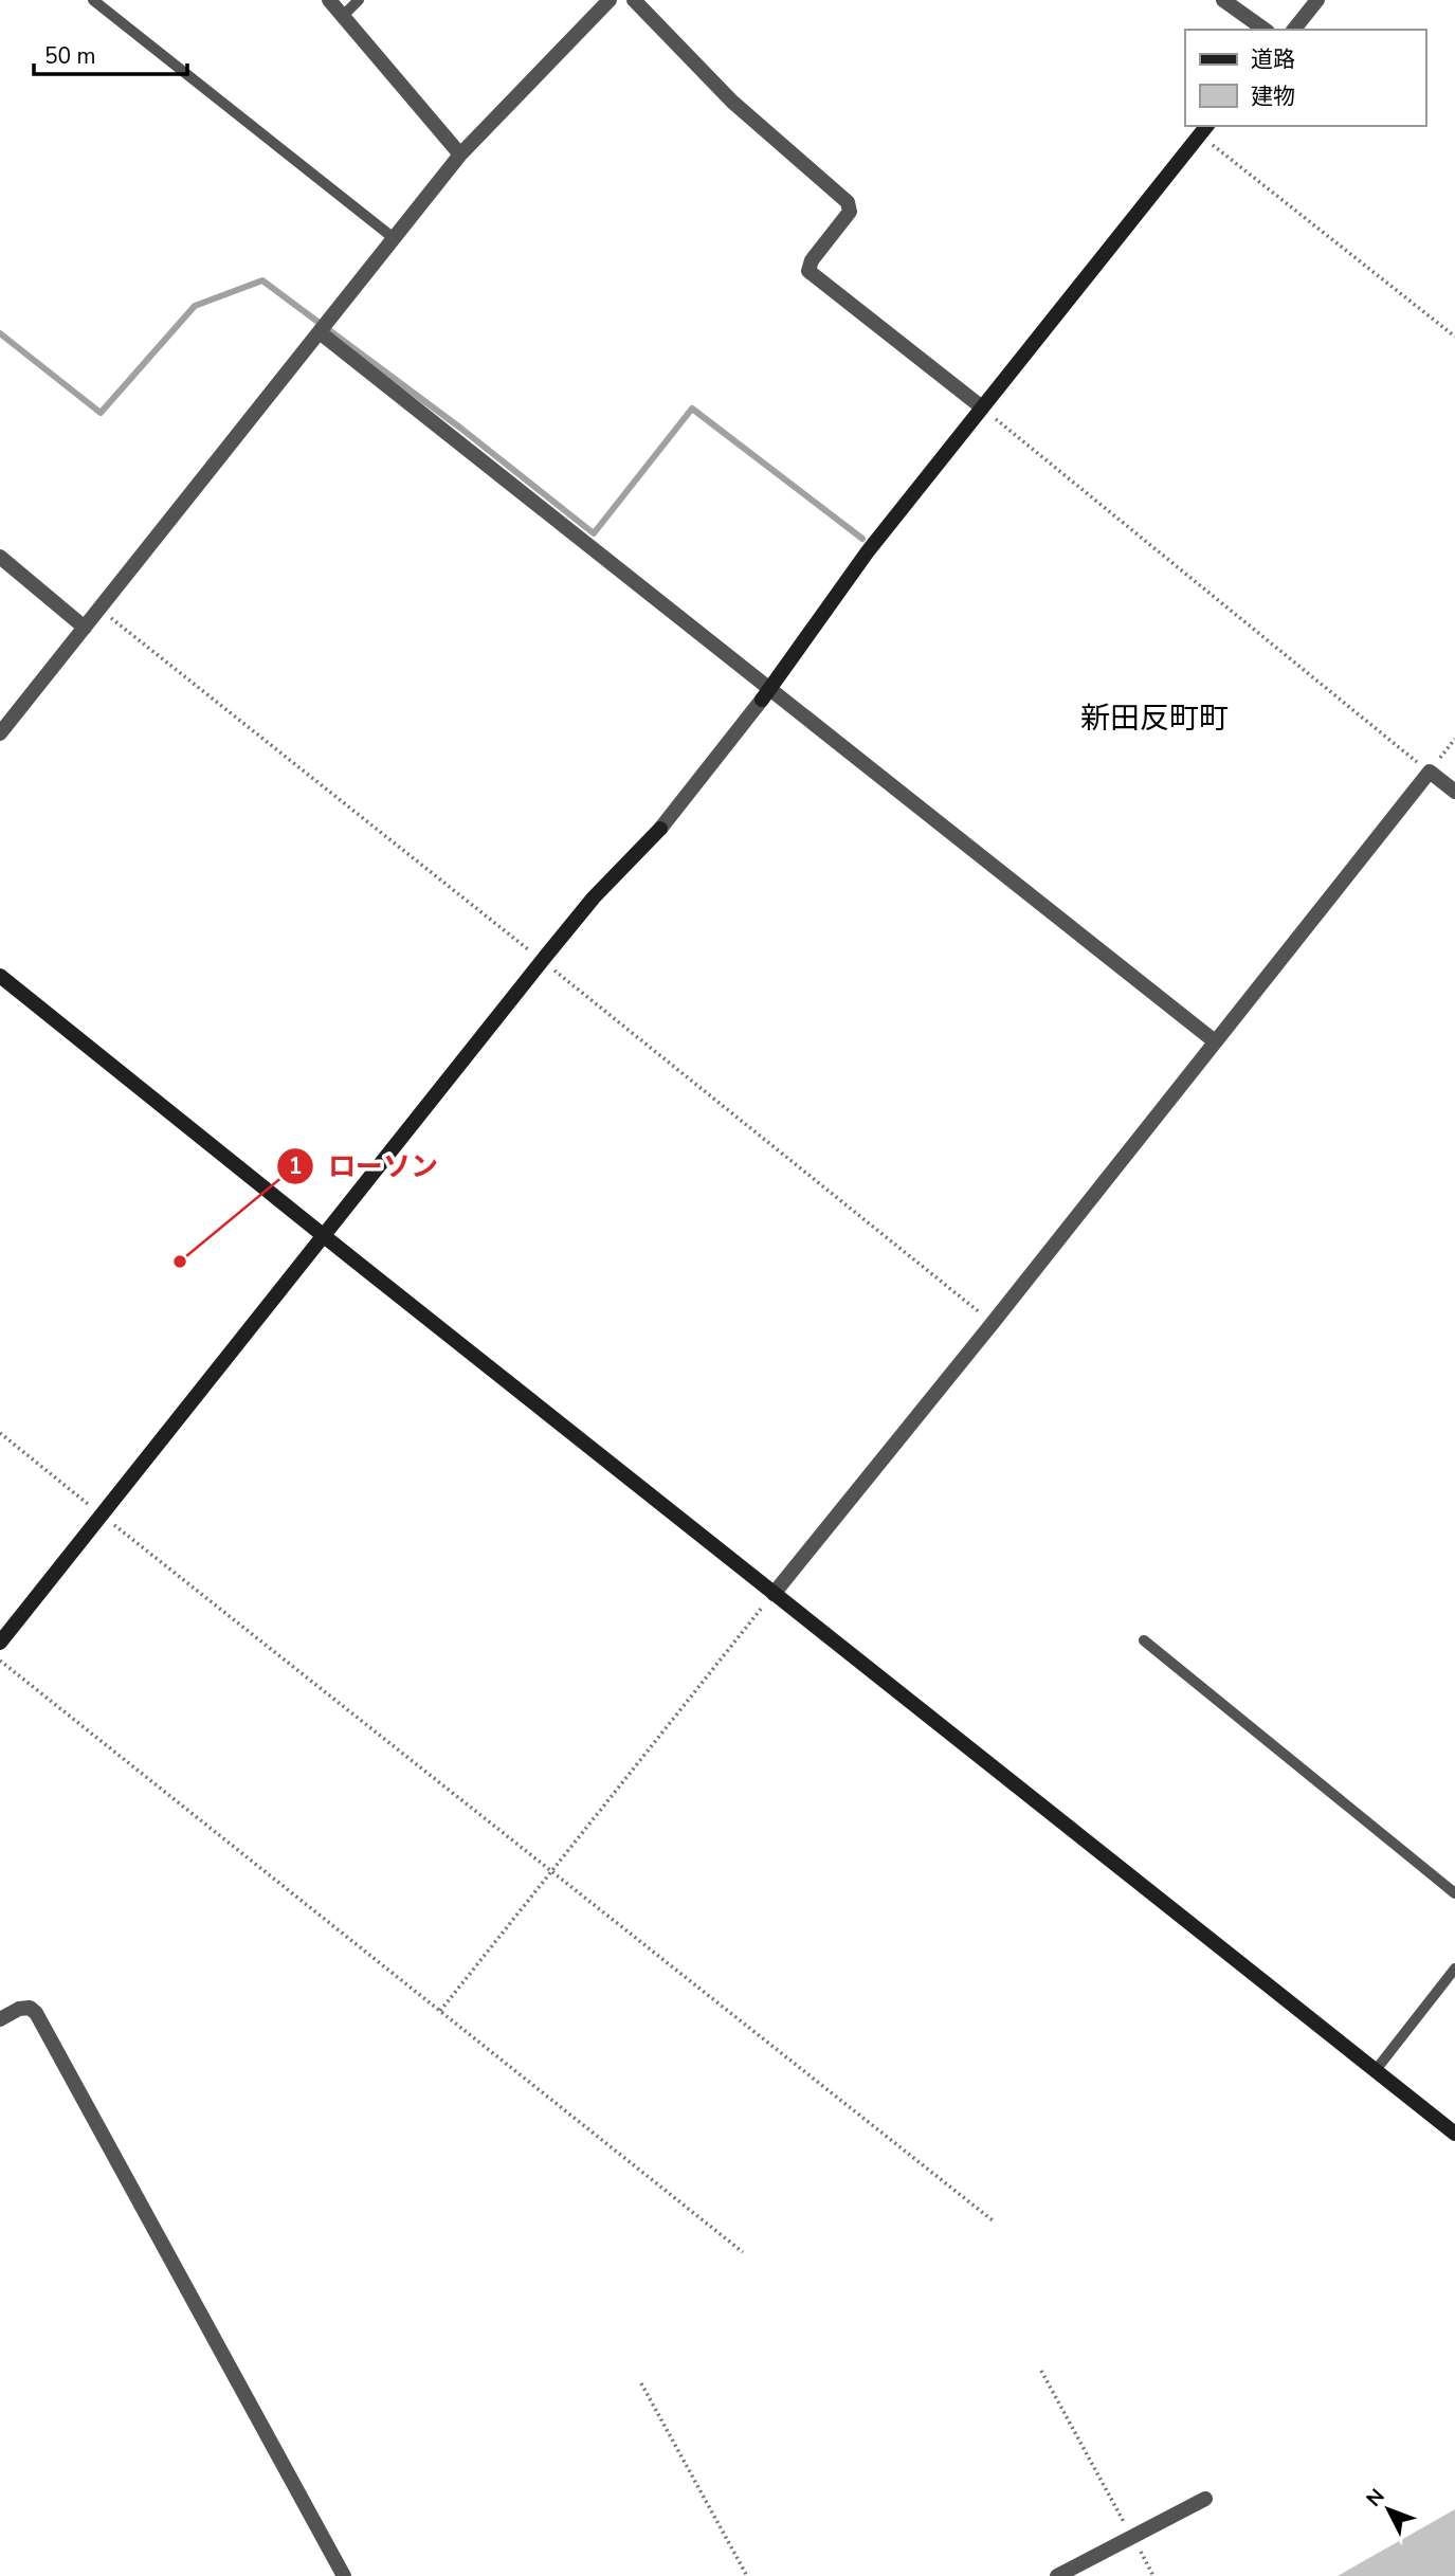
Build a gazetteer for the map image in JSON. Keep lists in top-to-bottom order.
{
  "districts": ["新田反町町"],
  "places": ["ローソン"],
  "legend": ["道路", "建物"],
  "scale_bar": "50 m",
  "north": "top left"
}
